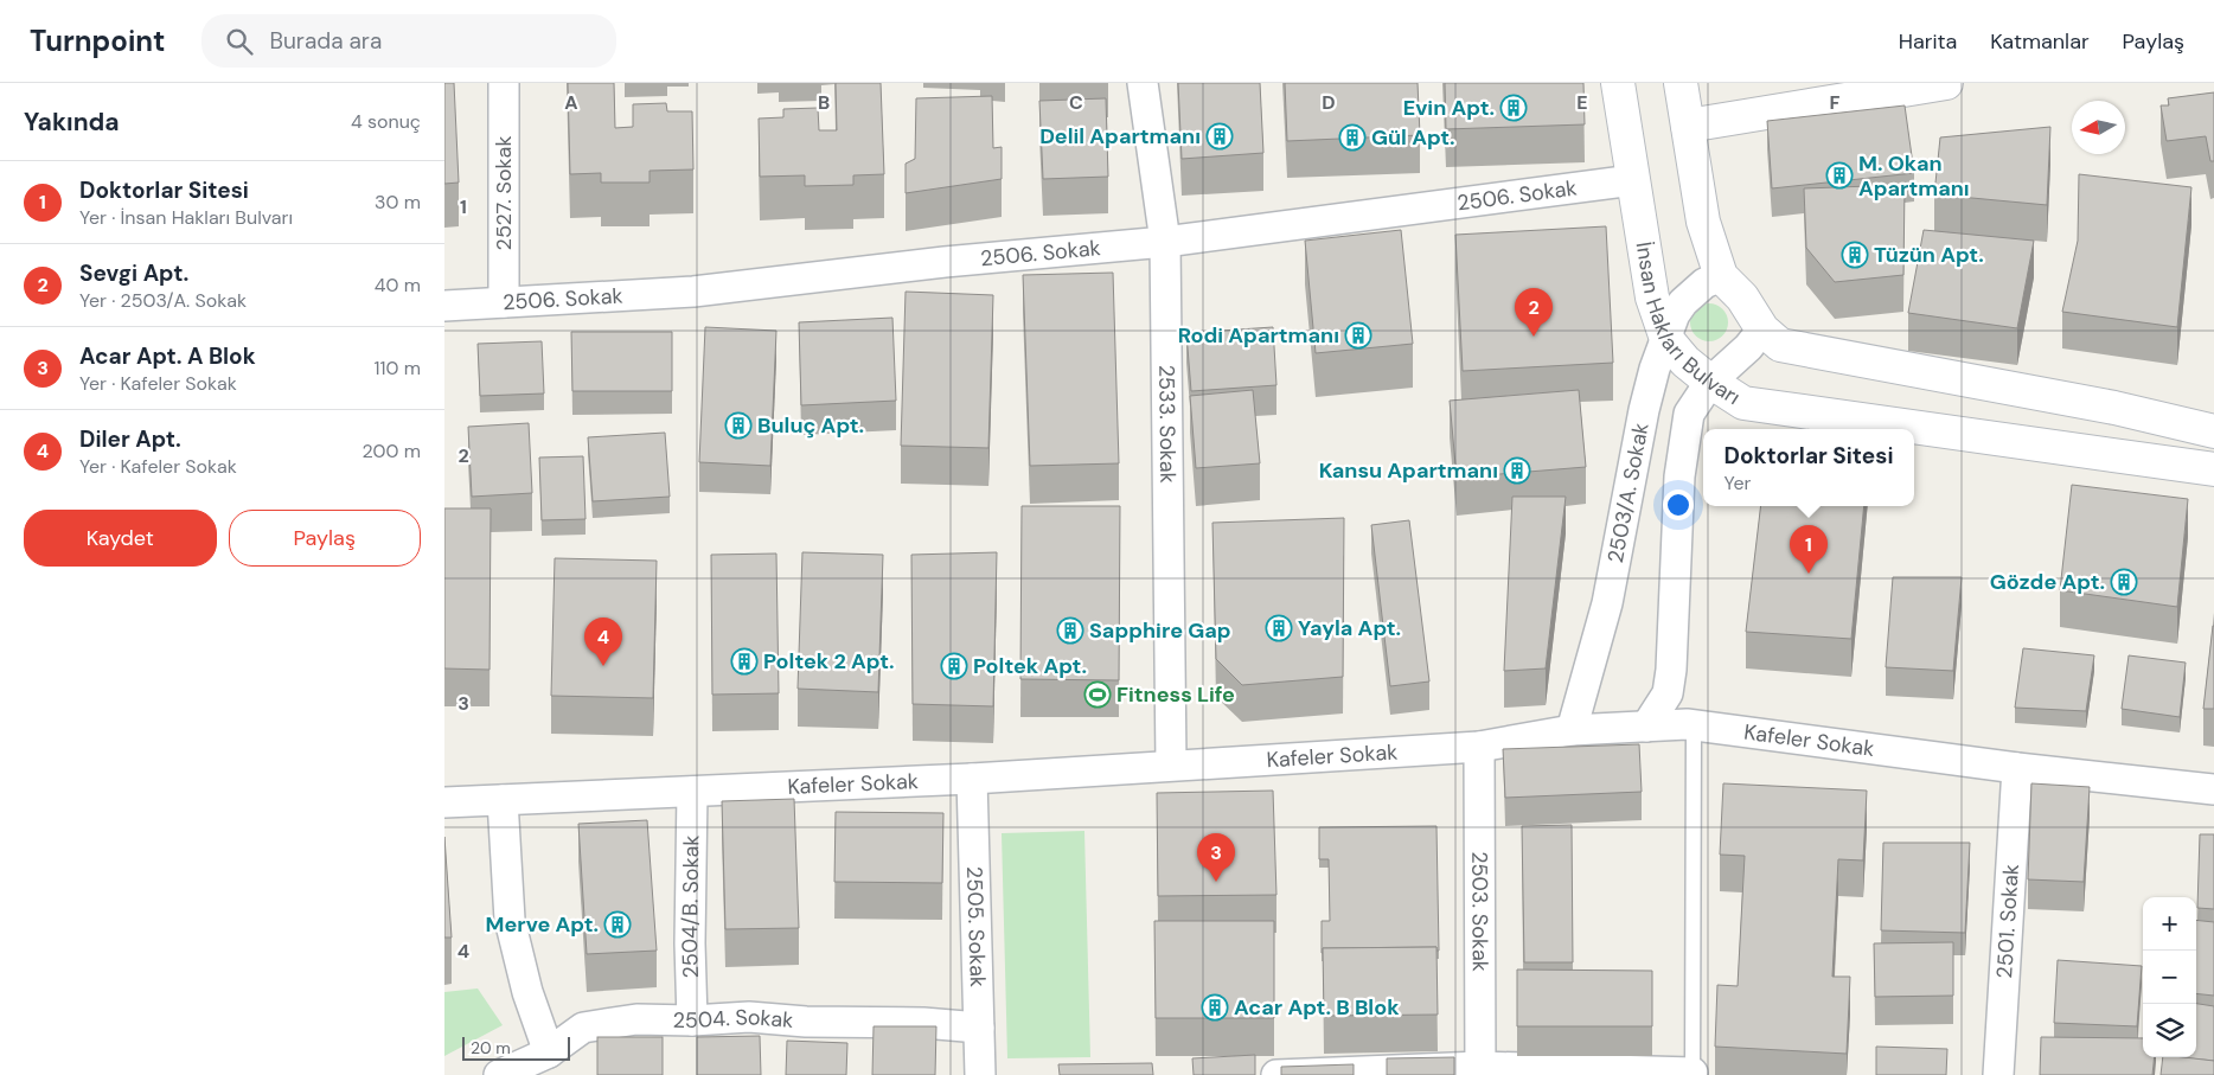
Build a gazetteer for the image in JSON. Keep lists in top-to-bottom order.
{
  "streets": {
    "main road": ["İnsan Hakları Bulvarı"],
    "street": [
      "2527. Sokak",
      "2506. Sokak",
      "2533. Sokak",
      "2503/A. Sokak",
      "Kafeler Sokak",
      "2504/B. Sokak",
      "2503. Sokak",
      "2501. Sokak",
      "2505. Sokak",
      "2504. Sokak"
    ]
  },
  "crossings": [
    ["2527. Sokak", "2506. Sokak"],
    ["2506. Sokak", "İnsan Hakları Bulvarı"],
    ["2506. Sokak", "2533. Sokak"],
    ["İnsan Hakları Bulvarı", "2503/A. Sokak"],
    ["2533. Sokak", "Kafeler Sokak"],
    ["2503/A. Sokak", "Kafeler Sokak"],
    ["Kafeler Sokak", "2504/B. Sokak"],
    ["Kafeler Sokak", "2503. Sokak"],
    ["Kafeler Sokak", "2501. Sokak"],
    ["Kafeler Sokak", "2505. Sokak"],
    ["2504/B. Sokak", "2504. Sokak"],
    ["2505. Sokak", "2504. Sokak"]
  ],
  "places": {
    "building": [
      "Evin Apt.",
      "Delil Apartmanı",
      "Gül Apt.",
      "M. Okan Apartmanı",
      "Tüzün Apt.",
      "Rodi Apartmanı",
      "Buluç Apt.",
      "Kansu Apartmanı",
      "Gözde Apt.",
      "Yayla Apt.",
      "Sapphire Gap",
      "Poltek 2 Apt.",
      "Poltek Apt.",
      "Merve Apt.",
      "Acar Apt. B Blok"
    ],
    "sports": ["Fitness Life"]
  },
  "scale_bar": "20 m",
  "north": "left",
  "page": {
    "header": "Turnpoint",
    "search": "Burada ara",
    "nav": ["Harita", "Katmanlar", "Paylaş"],
    "heading": ["Yakında", "4 sonuç"],
    "list": [
      {
        "mark": "1",
        "name": "Doktorlar Sitesi",
        "note": "Yer · İnsan Hakları Bulvarı",
        "value": "30 m"
      },
      {
        "mark": "2",
        "name": "Sevgi Apt.",
        "note": "Yer · 2503/A. Sokak",
        "value": "40 m"
      },
      {
        "mark": "3",
        "name": "Acar Apt. A Blok",
        "note": "Yer · Kafeler Sokak",
        "value": "110 m"
      },
      {
        "mark": "4",
        "name": "Diler Apt.",
        "note": "Yer · Kafeler Sokak",
        "value": "200 m"
      }
    ],
    "pins": [
      "2",
      "1",
      "4",
      "3"
    ],
    "popup": ["Doktorlar Sitesi", "Yer"],
    "buttons": ["Kaydet", "Paylaş"],
    "map_buttons": ["+", "−"],
    "scale": "20 m"
  },
  "grid": {
    "columns": [
      "A",
      "B",
      "C",
      "D",
      "E",
      "F"
    ],
    "rows": [
      "1",
      "2",
      "3",
      "4"
    ]
  }
}
